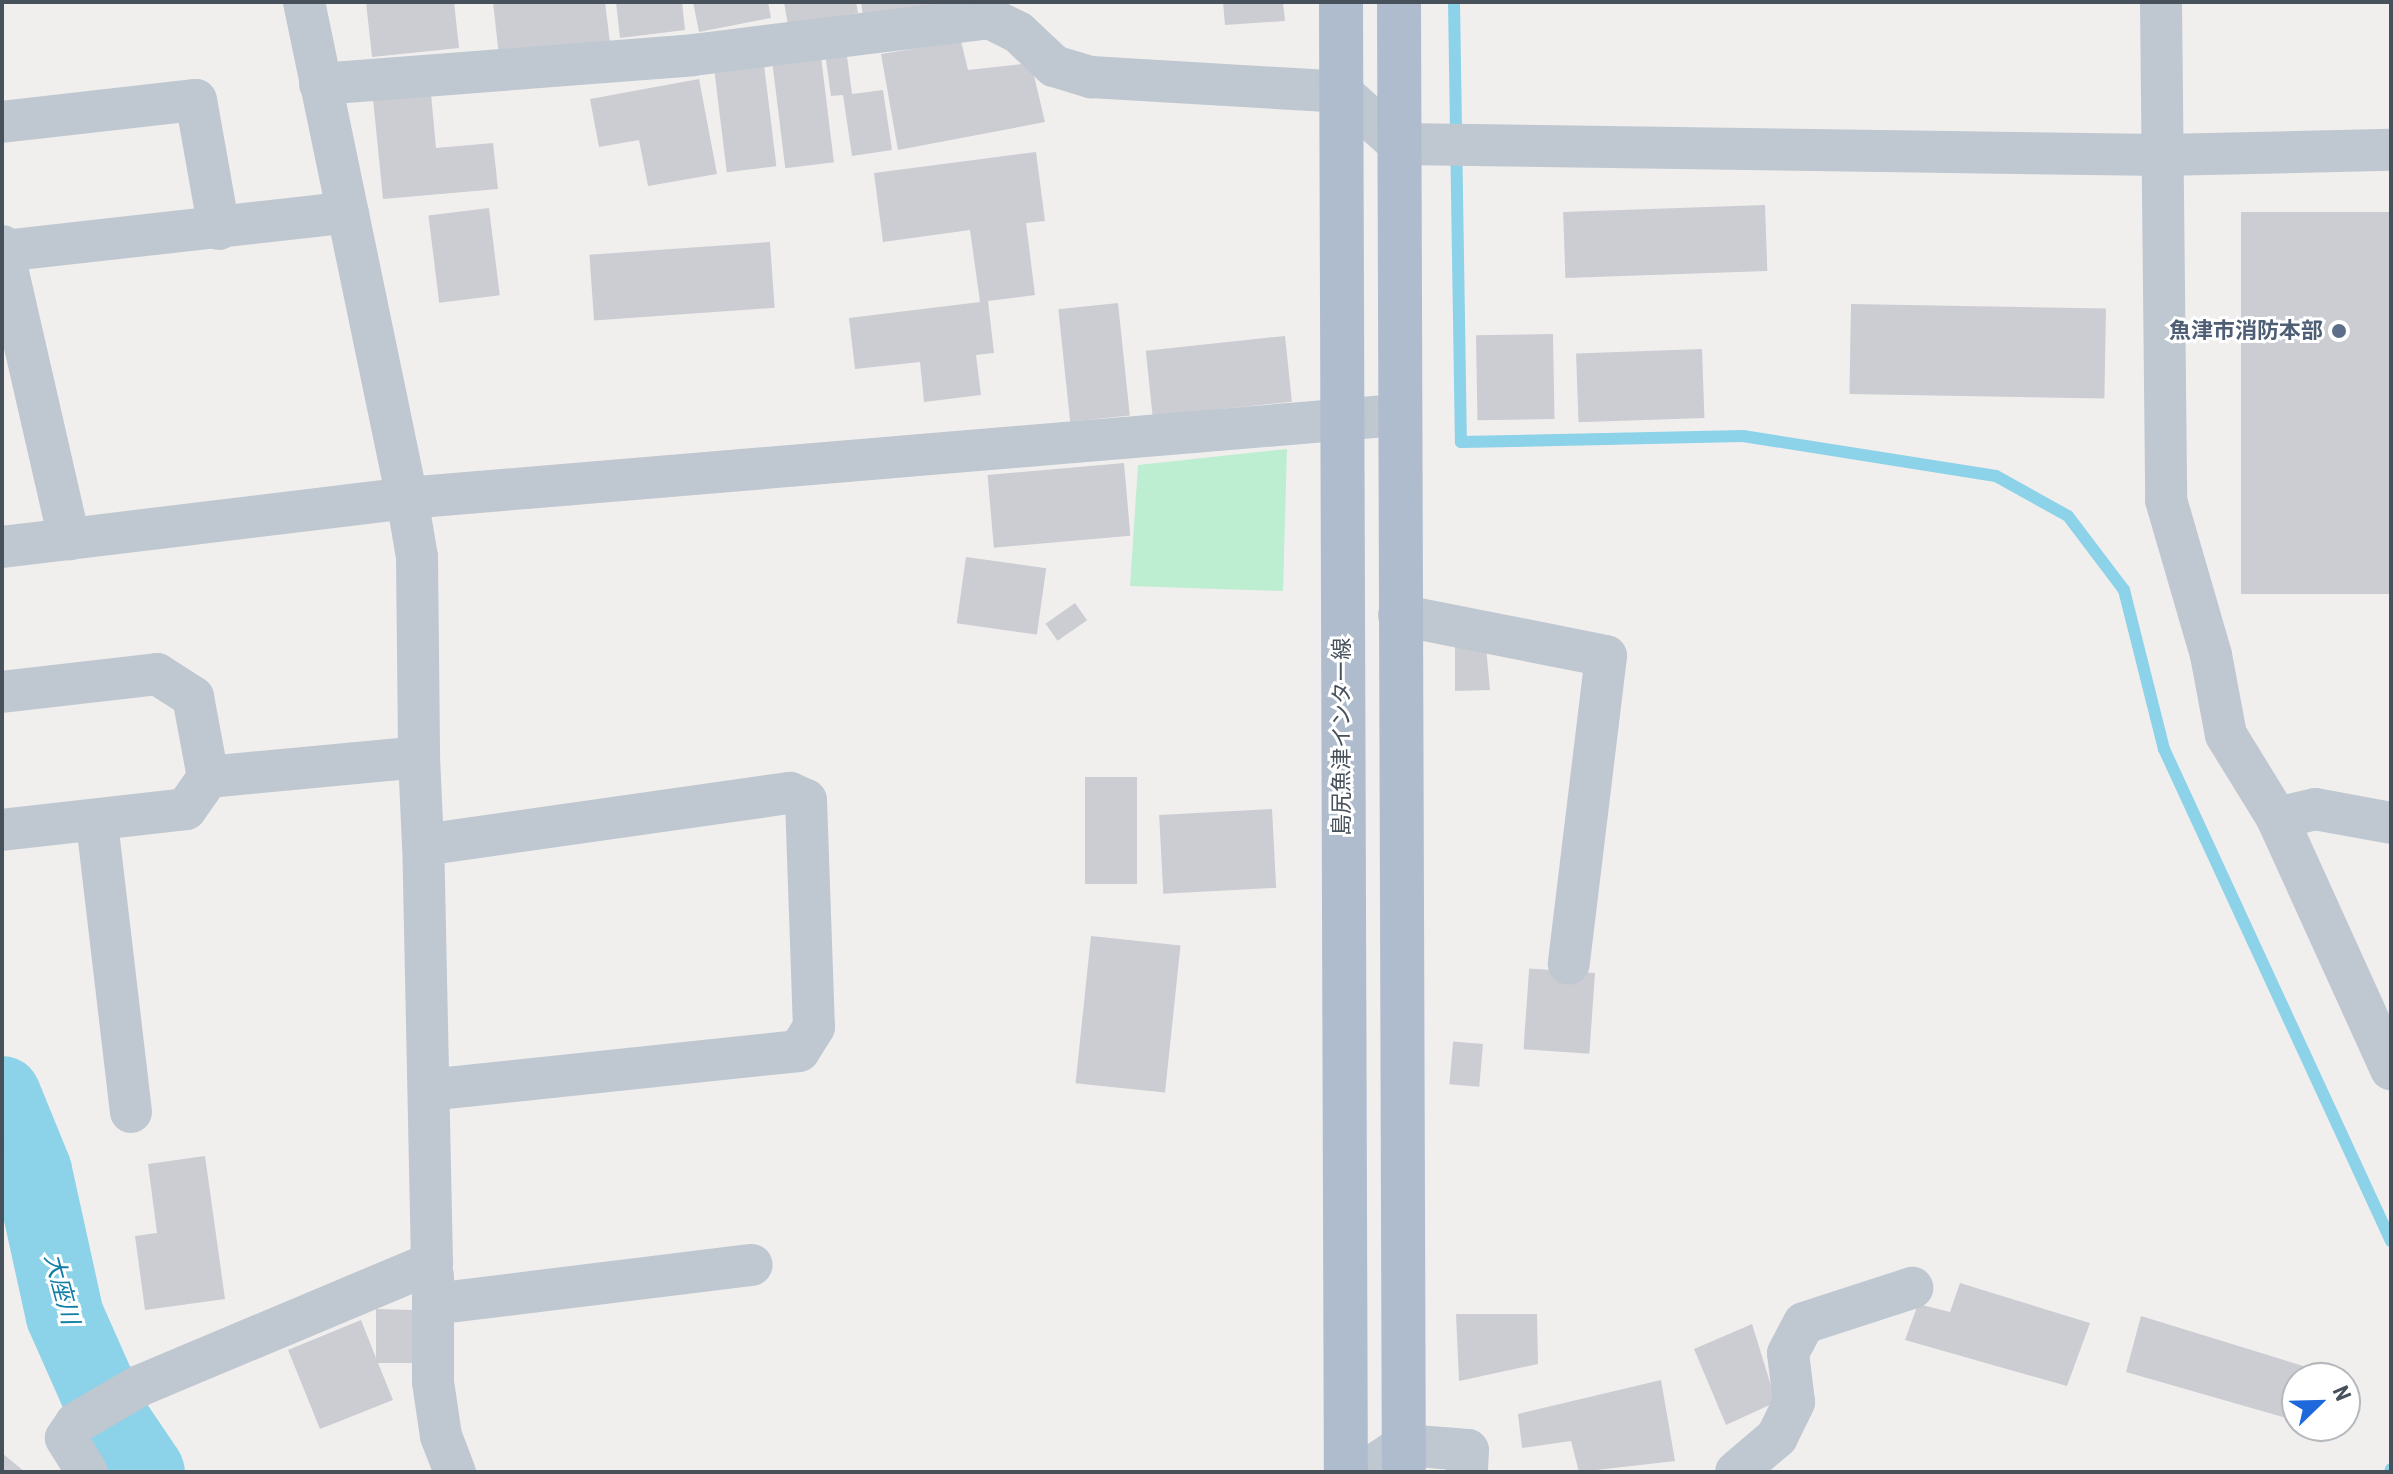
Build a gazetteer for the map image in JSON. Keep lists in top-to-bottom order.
{
  "streets": {
    "main road": ["島尻魚津インター線"]
  },
  "water": ["大座川"],
  "places": ["魚津市消防本部"],
  "north": "top right"
}
